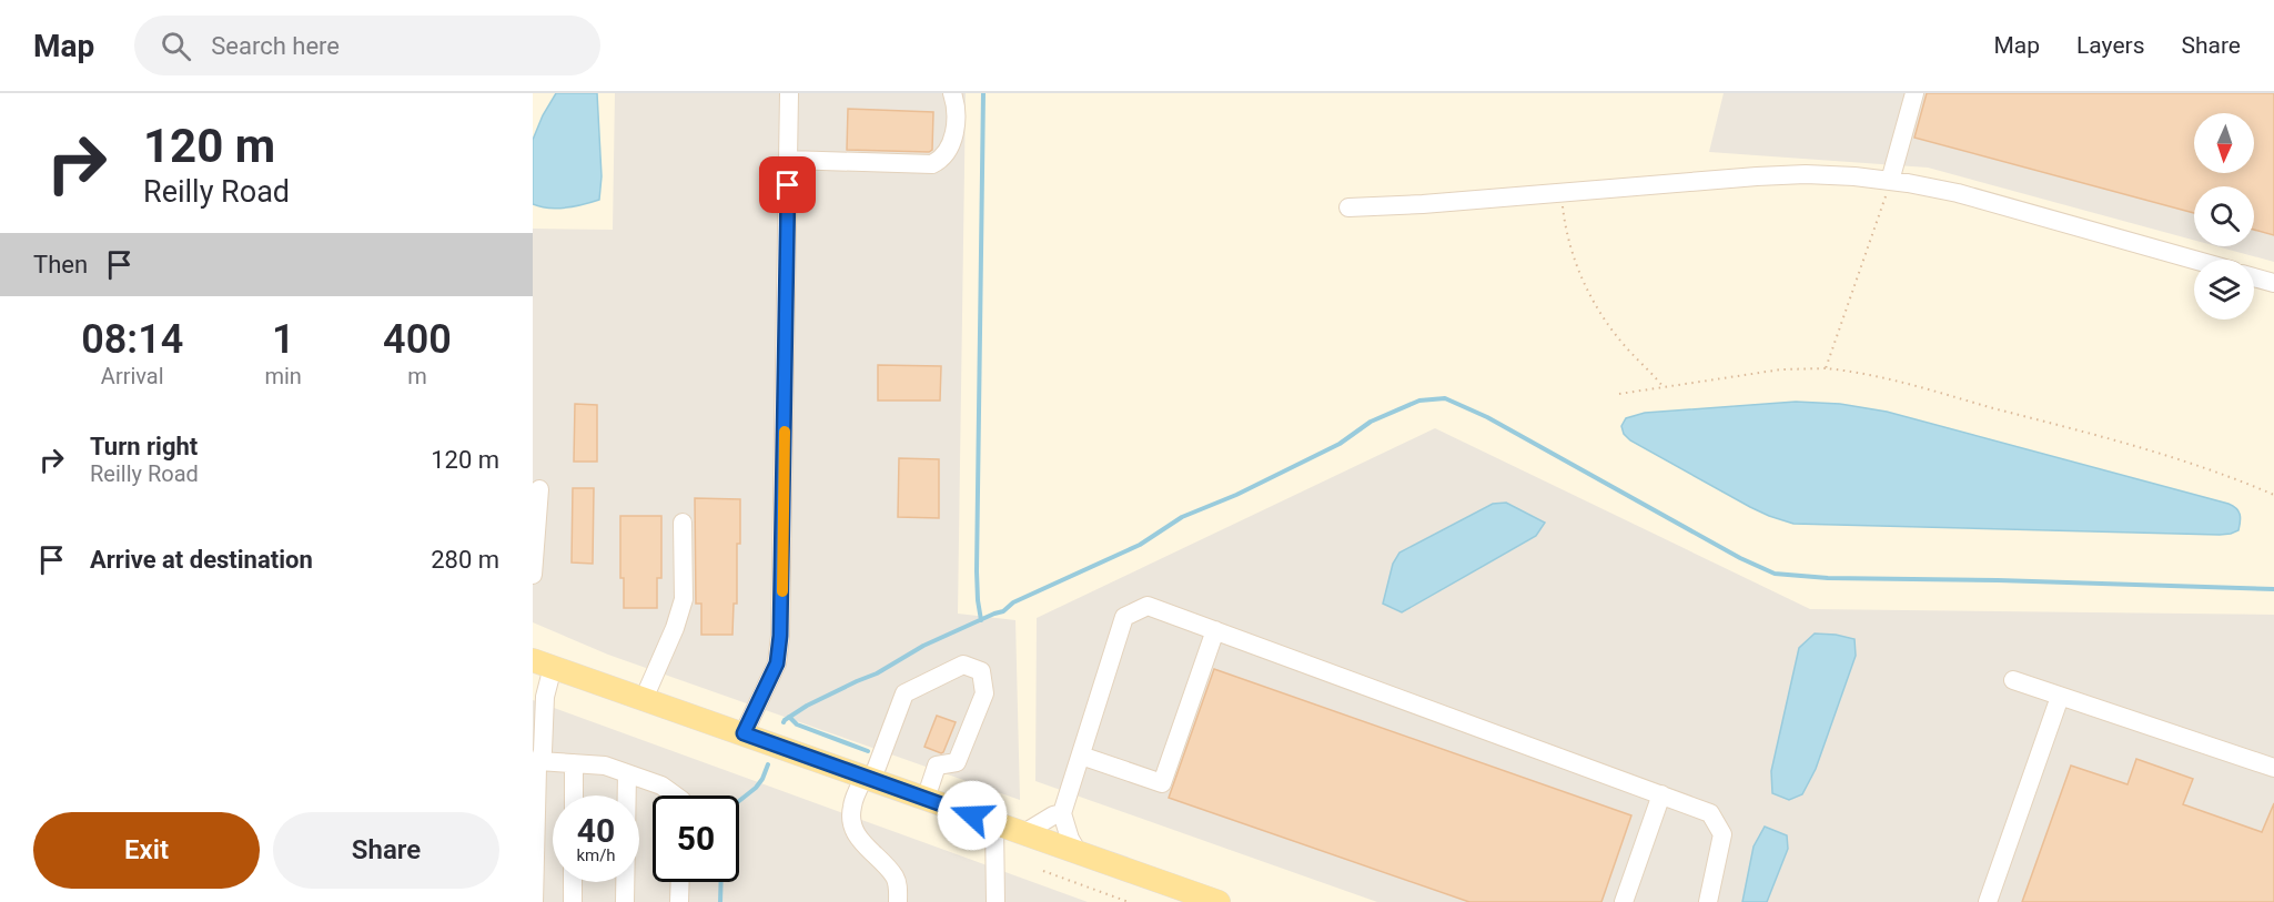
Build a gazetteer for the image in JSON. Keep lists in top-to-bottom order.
{
  "north": "bottom",
  "page": {
    "header": "Map",
    "search": "Search here",
    "nav": ["Map", "Layers", "Share"],
    "turn": ["120 m", "Reilly Road"],
    "then": "Then",
    "eta": [
      "08:14",
      "Arrival",
      "1",
      "min",
      "400",
      "m"
    ],
    "list": [
      {
        "name": "Turn right",
        "note": "Reilly Road",
        "value": "120 m"
      },
      {
        "name": "Arrive at destination",
        "value": "280 m"
      }
    ],
    "speed": "40 km/h",
    "limit": "50",
    "buttons": ["Exit", "Share"]
  }
}
